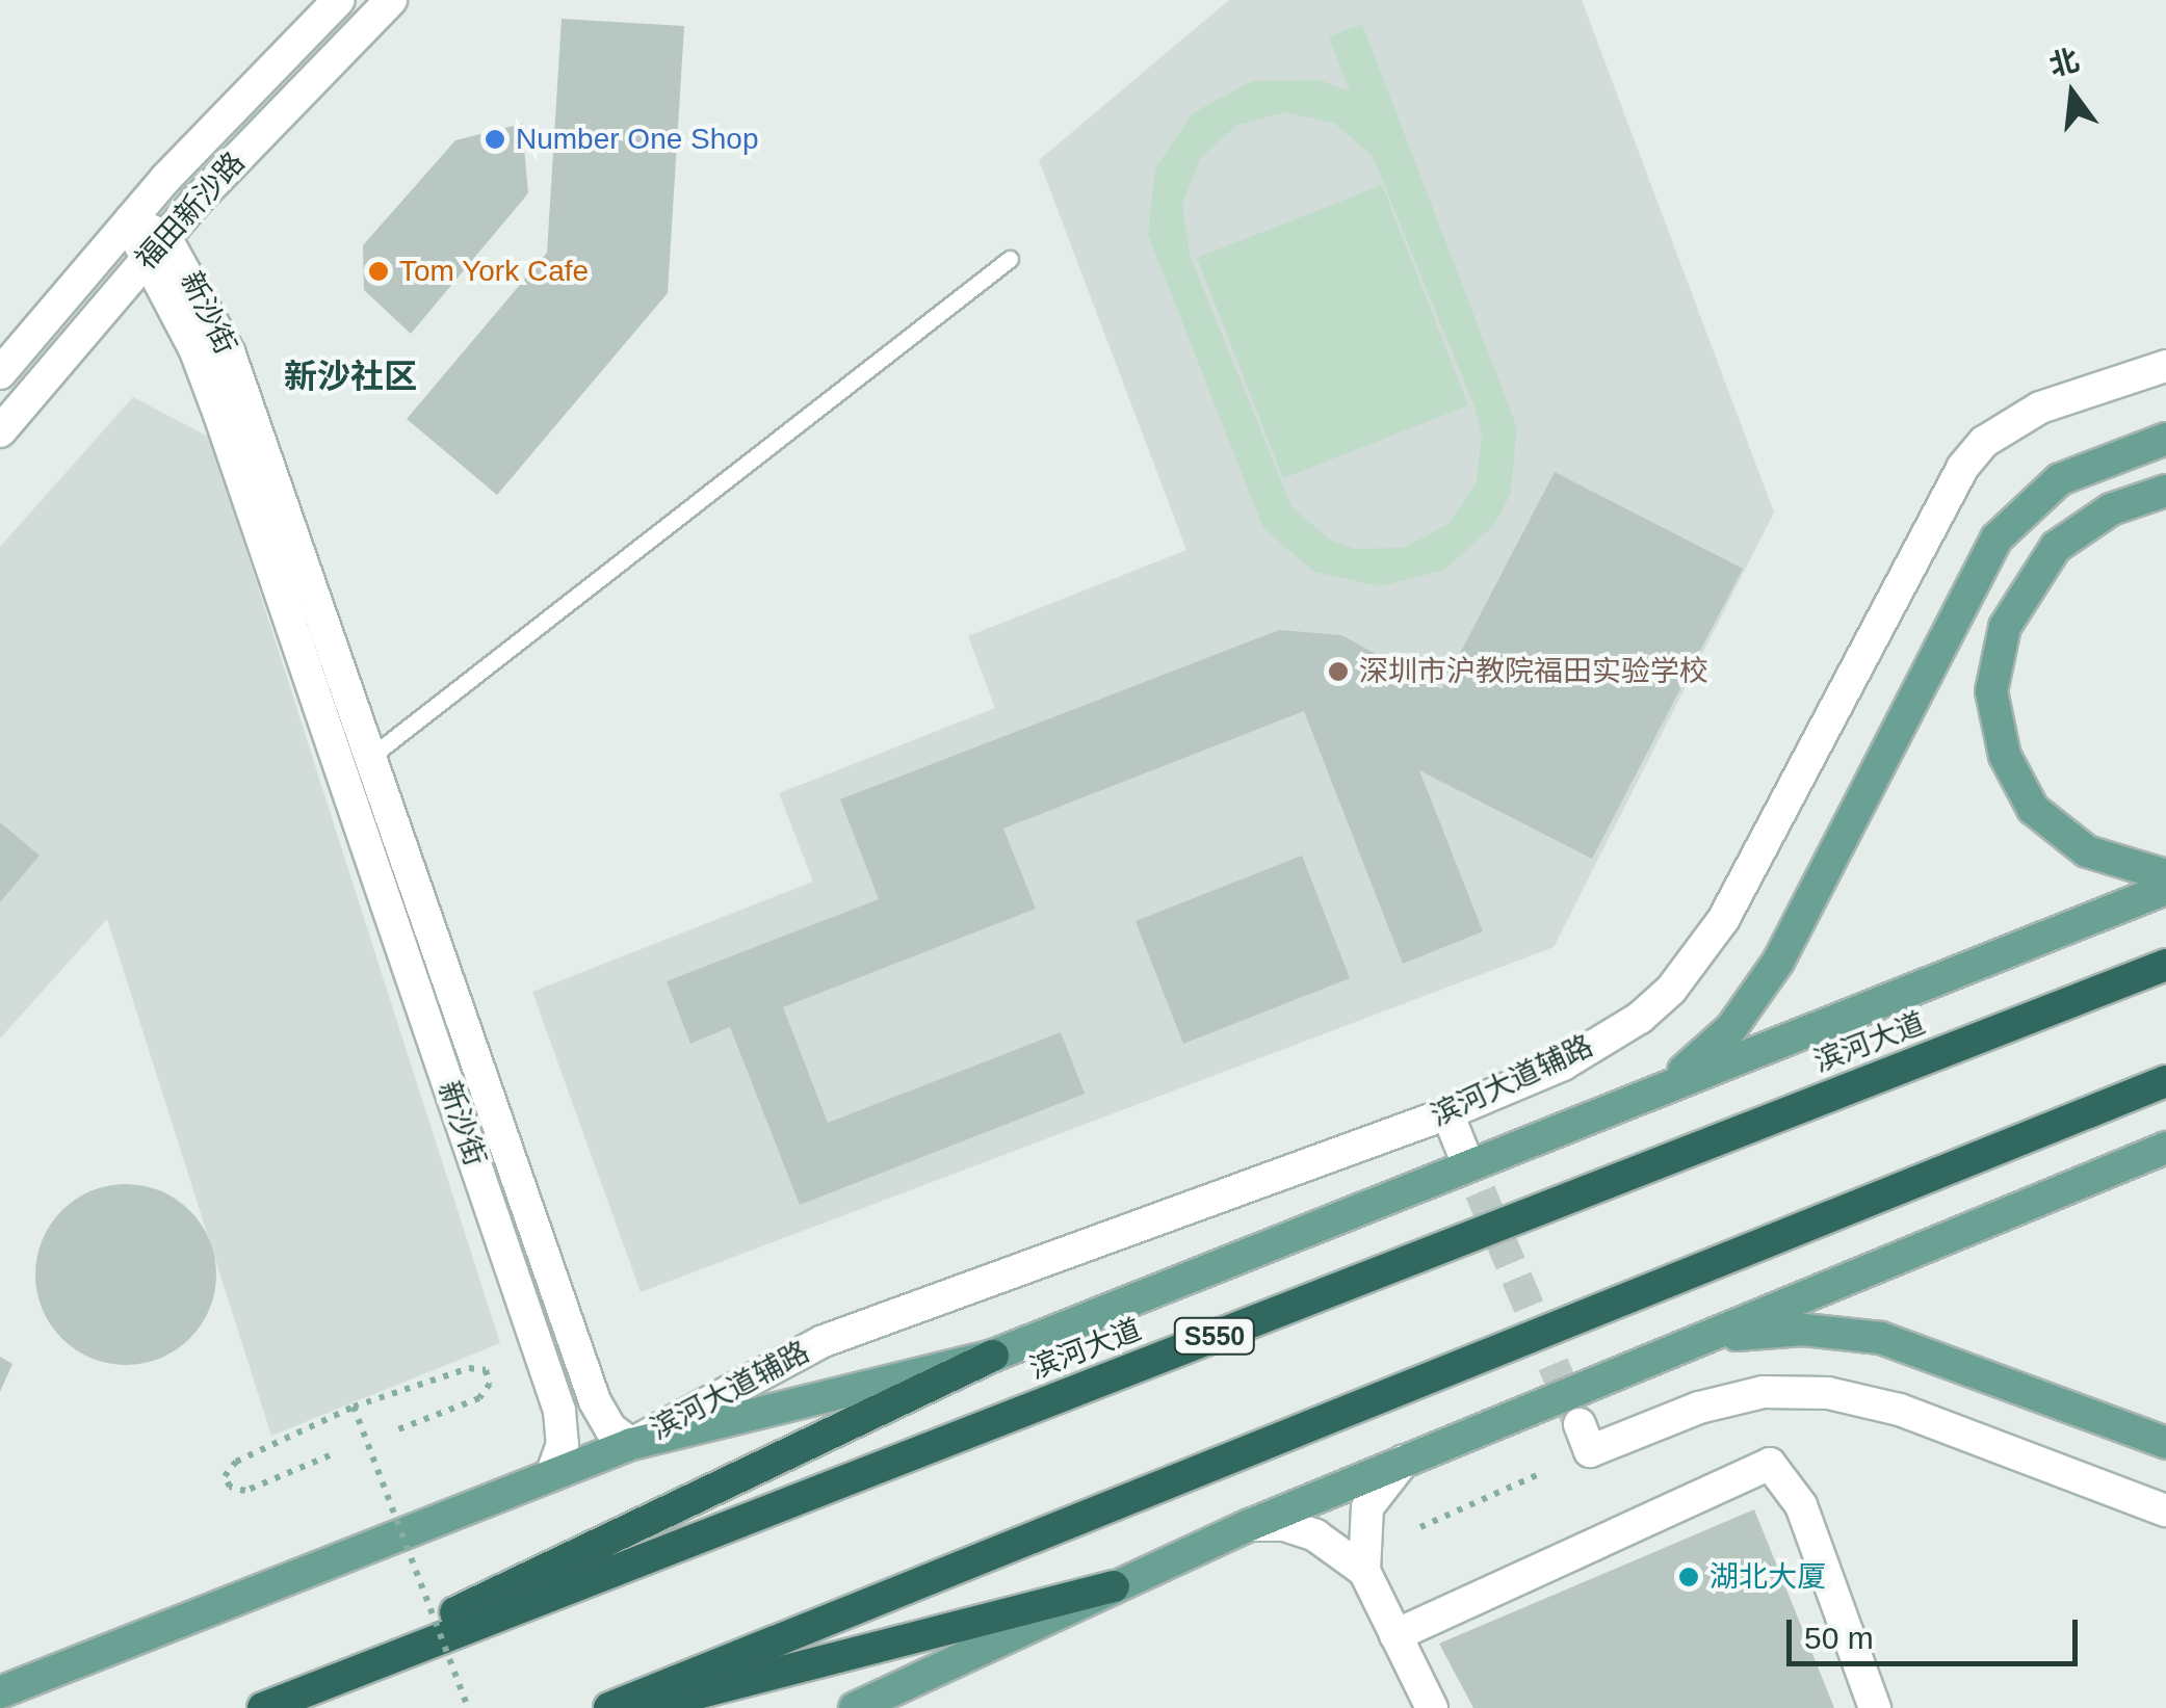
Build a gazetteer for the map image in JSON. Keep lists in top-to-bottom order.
{
  "streets": {
    "highway": ["滨河大道", "S550"],
    "main road": ["滨河大道辅路"],
    "street": ["福田新沙路", "新沙街"]
  },
  "crossings": [
    ["福田新沙路", "新沙街"],
    ["新沙街", "滨河大道辅路"]
  ],
  "districts": ["新沙社区"],
  "places": [
    "Number One Shop",
    "Tom York Cafe",
    "深圳市沪教院福田实验学校",
    "湖北大厦"
  ],
  "scale_bar": "50 m",
  "north": "top"
}
